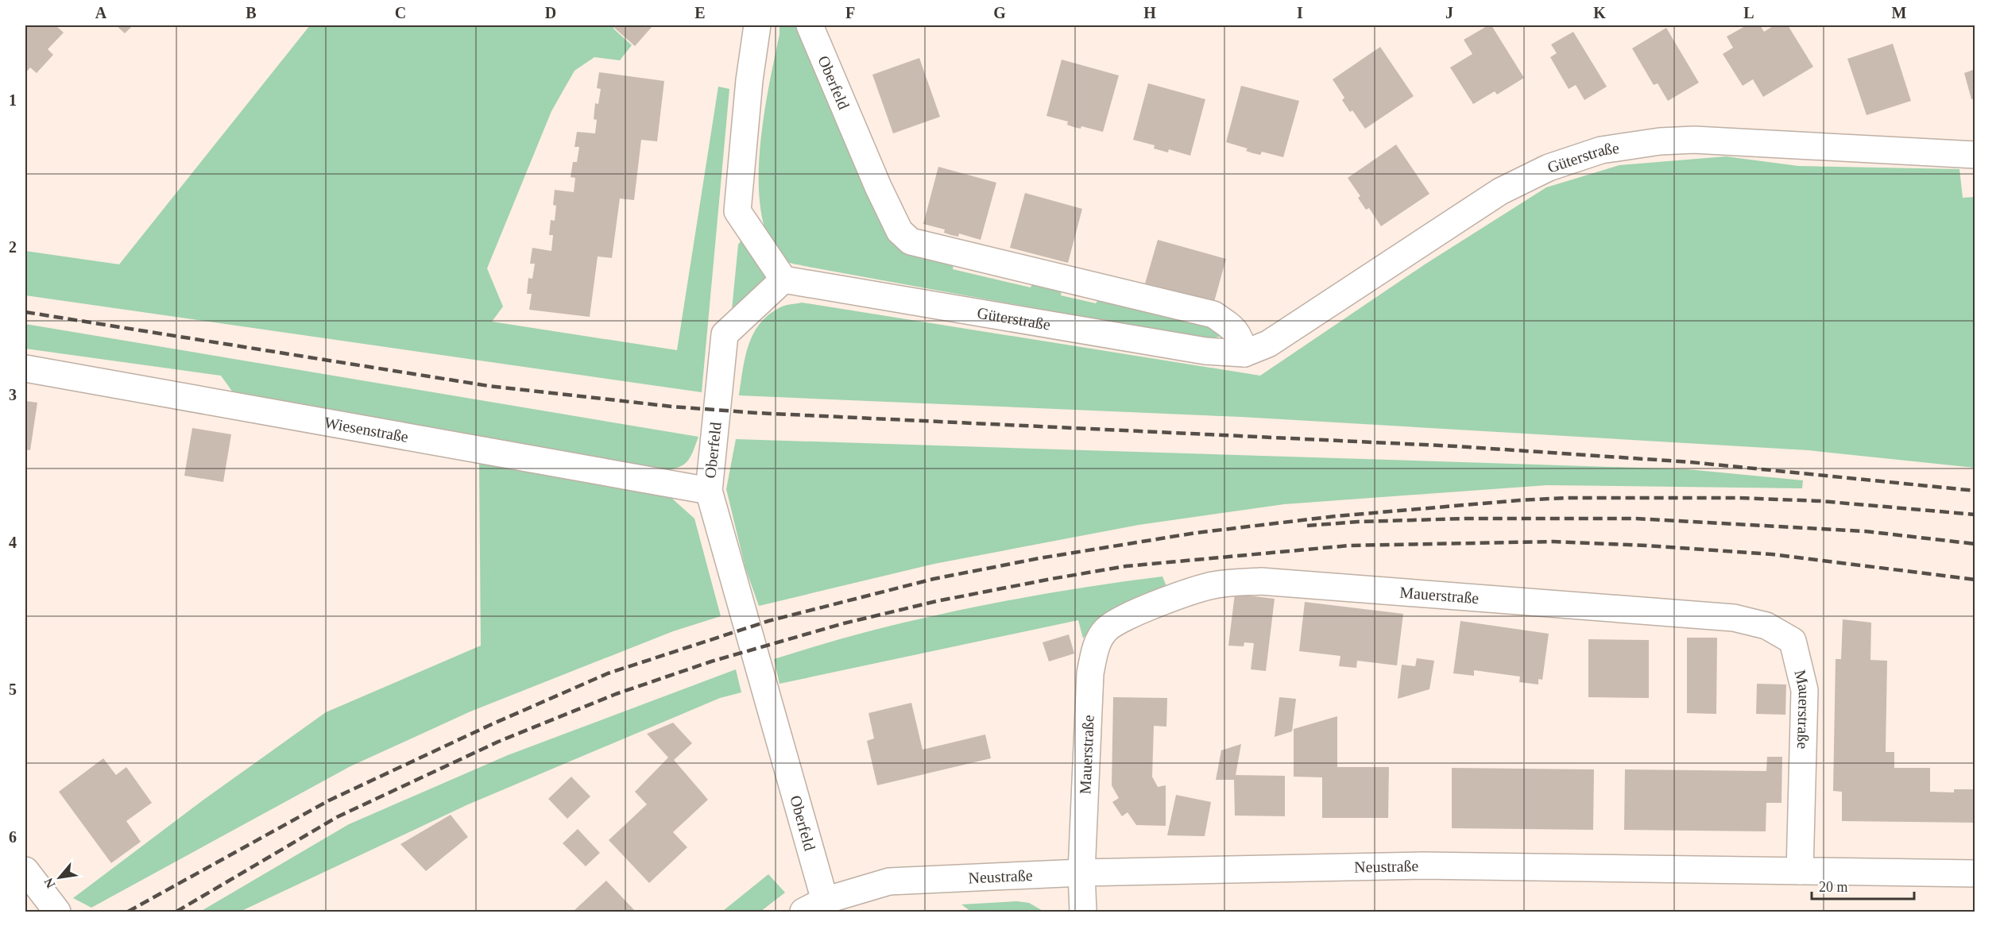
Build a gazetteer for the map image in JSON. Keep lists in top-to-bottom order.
{
  "streets": {
    "street": [
      "Oberfeld",
      "Güterstraße",
      "Wiesenstraße",
      "Mauerstraße",
      "Neustraße"
    ]
  },
  "crossings": [
    ["Oberfeld", "Güterstraße"],
    ["Oberfeld", "Wiesenstraße"],
    ["Oberfeld", "Neustraße"],
    ["Mauerstraße", "Neustraße"]
  ],
  "scale_bar": "20 m",
  "north": "bottom left",
  "grid": {
    "columns": [
      "A",
      "B",
      "C",
      "D",
      "E",
      "F",
      "G",
      "H",
      "I",
      "J",
      "K",
      "L",
      "M"
    ],
    "rows": [
      "1",
      "2",
      "3",
      "4",
      "5",
      "6"
    ]
  }
}
